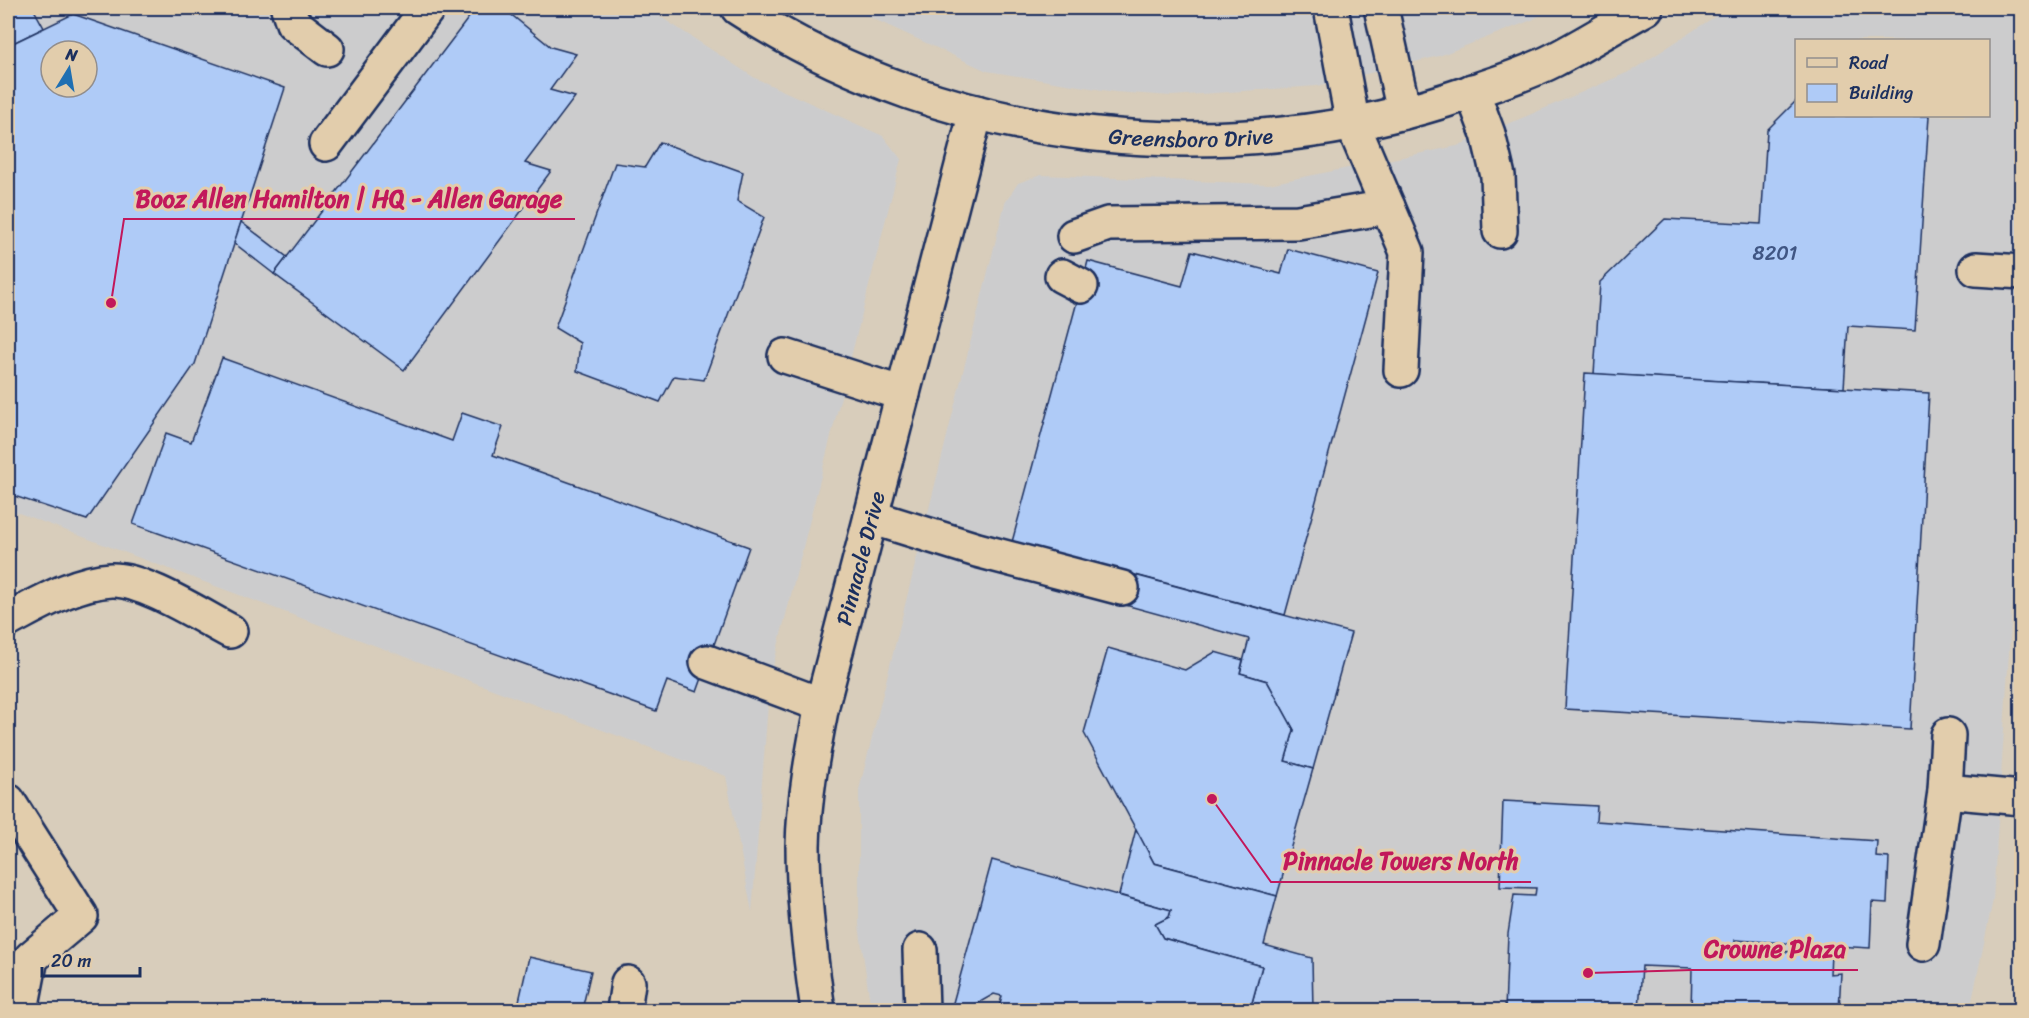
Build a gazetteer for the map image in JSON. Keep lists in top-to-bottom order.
{
  "streets": {
    "street": ["Greensboro Drive", "Pinnacle Drive"]
  },
  "crossings": [
    ["Greensboro Drive", "Pinnacle Drive"]
  ],
  "places": ["Booz Allen Hamilton | HQ - Allen Garage", "Pinnacle Towers North", "Crowne Plaza"],
  "house_numbers": ["8201"],
  "legend": ["Road", "Building"],
  "scale_bar": "20 m",
  "north": "top"
}
